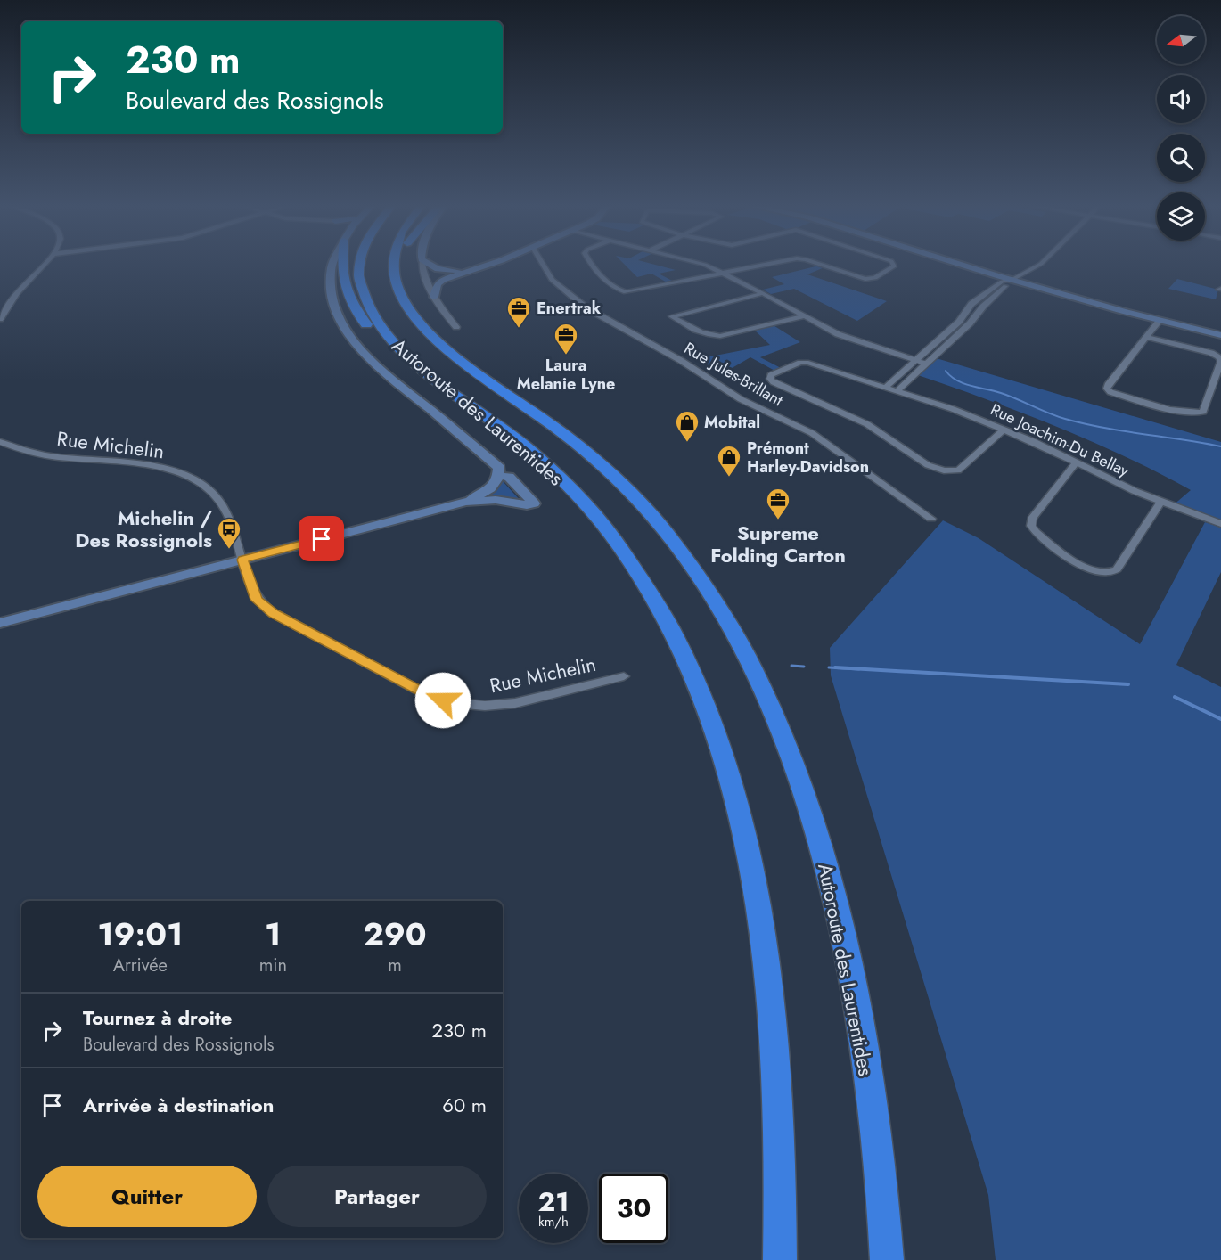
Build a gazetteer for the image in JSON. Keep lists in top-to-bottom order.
{
  "streets": {
    "highway": ["Autoroute des Laurentides"],
    "street": ["Rue Jules-Brillant", "Rue Joachim-Du Bellay", "Rue Michelin"]
  },
  "places": {
    "office": ["Enertrak", "Laura Melanie Lyne", "Supreme Folding Carton"],
    "shop": ["Mobital", "Prémont Harley-Davidson"],
    "bus stop": ["Michelin / Des Rossignols"]
  },
  "north": "left",
  "page": {
    "turn": ["230 m", "Boulevard des Rossignols"],
    "eta": [
      "19:01",
      "Arrivée",
      "1",
      "min",
      "290",
      "m"
    ],
    "list": [
      {
        "name": "Tournez à droite",
        "note": "Boulevard des Rossignols",
        "value": "230 m"
      },
      {
        "name": "Arrivée à destination",
        "value": "60 m"
      }
    ],
    "buttons": ["Quitter", "Partager"],
    "speed": "21 km/h",
    "limit": "30"
  }
}
